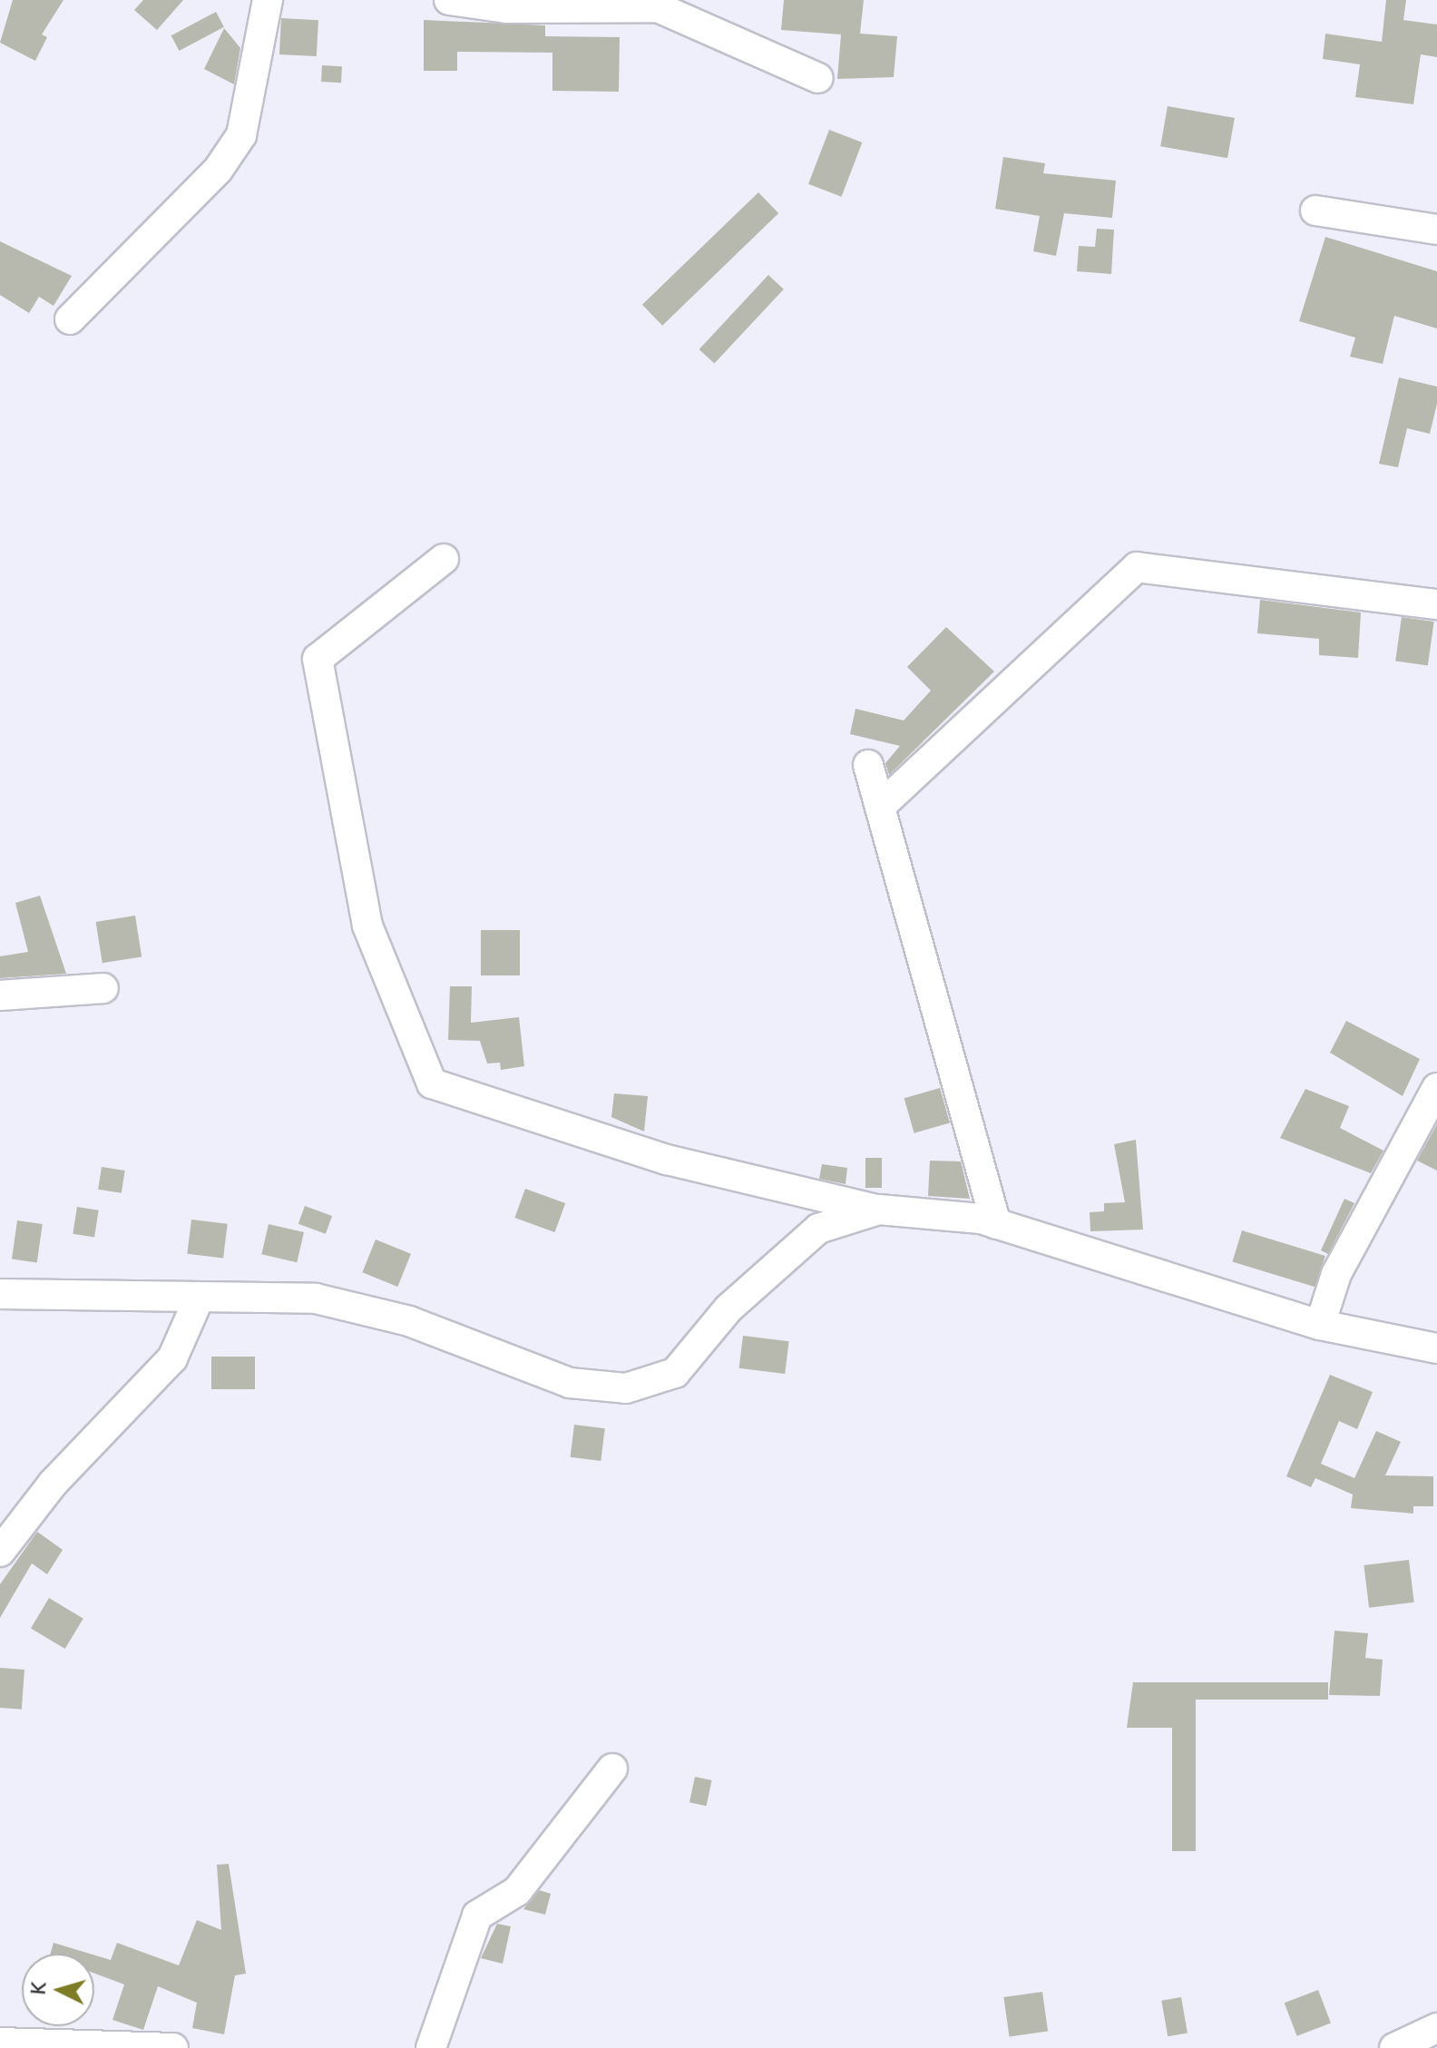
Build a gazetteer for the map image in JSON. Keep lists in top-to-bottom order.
{
  "north": "left"
}
